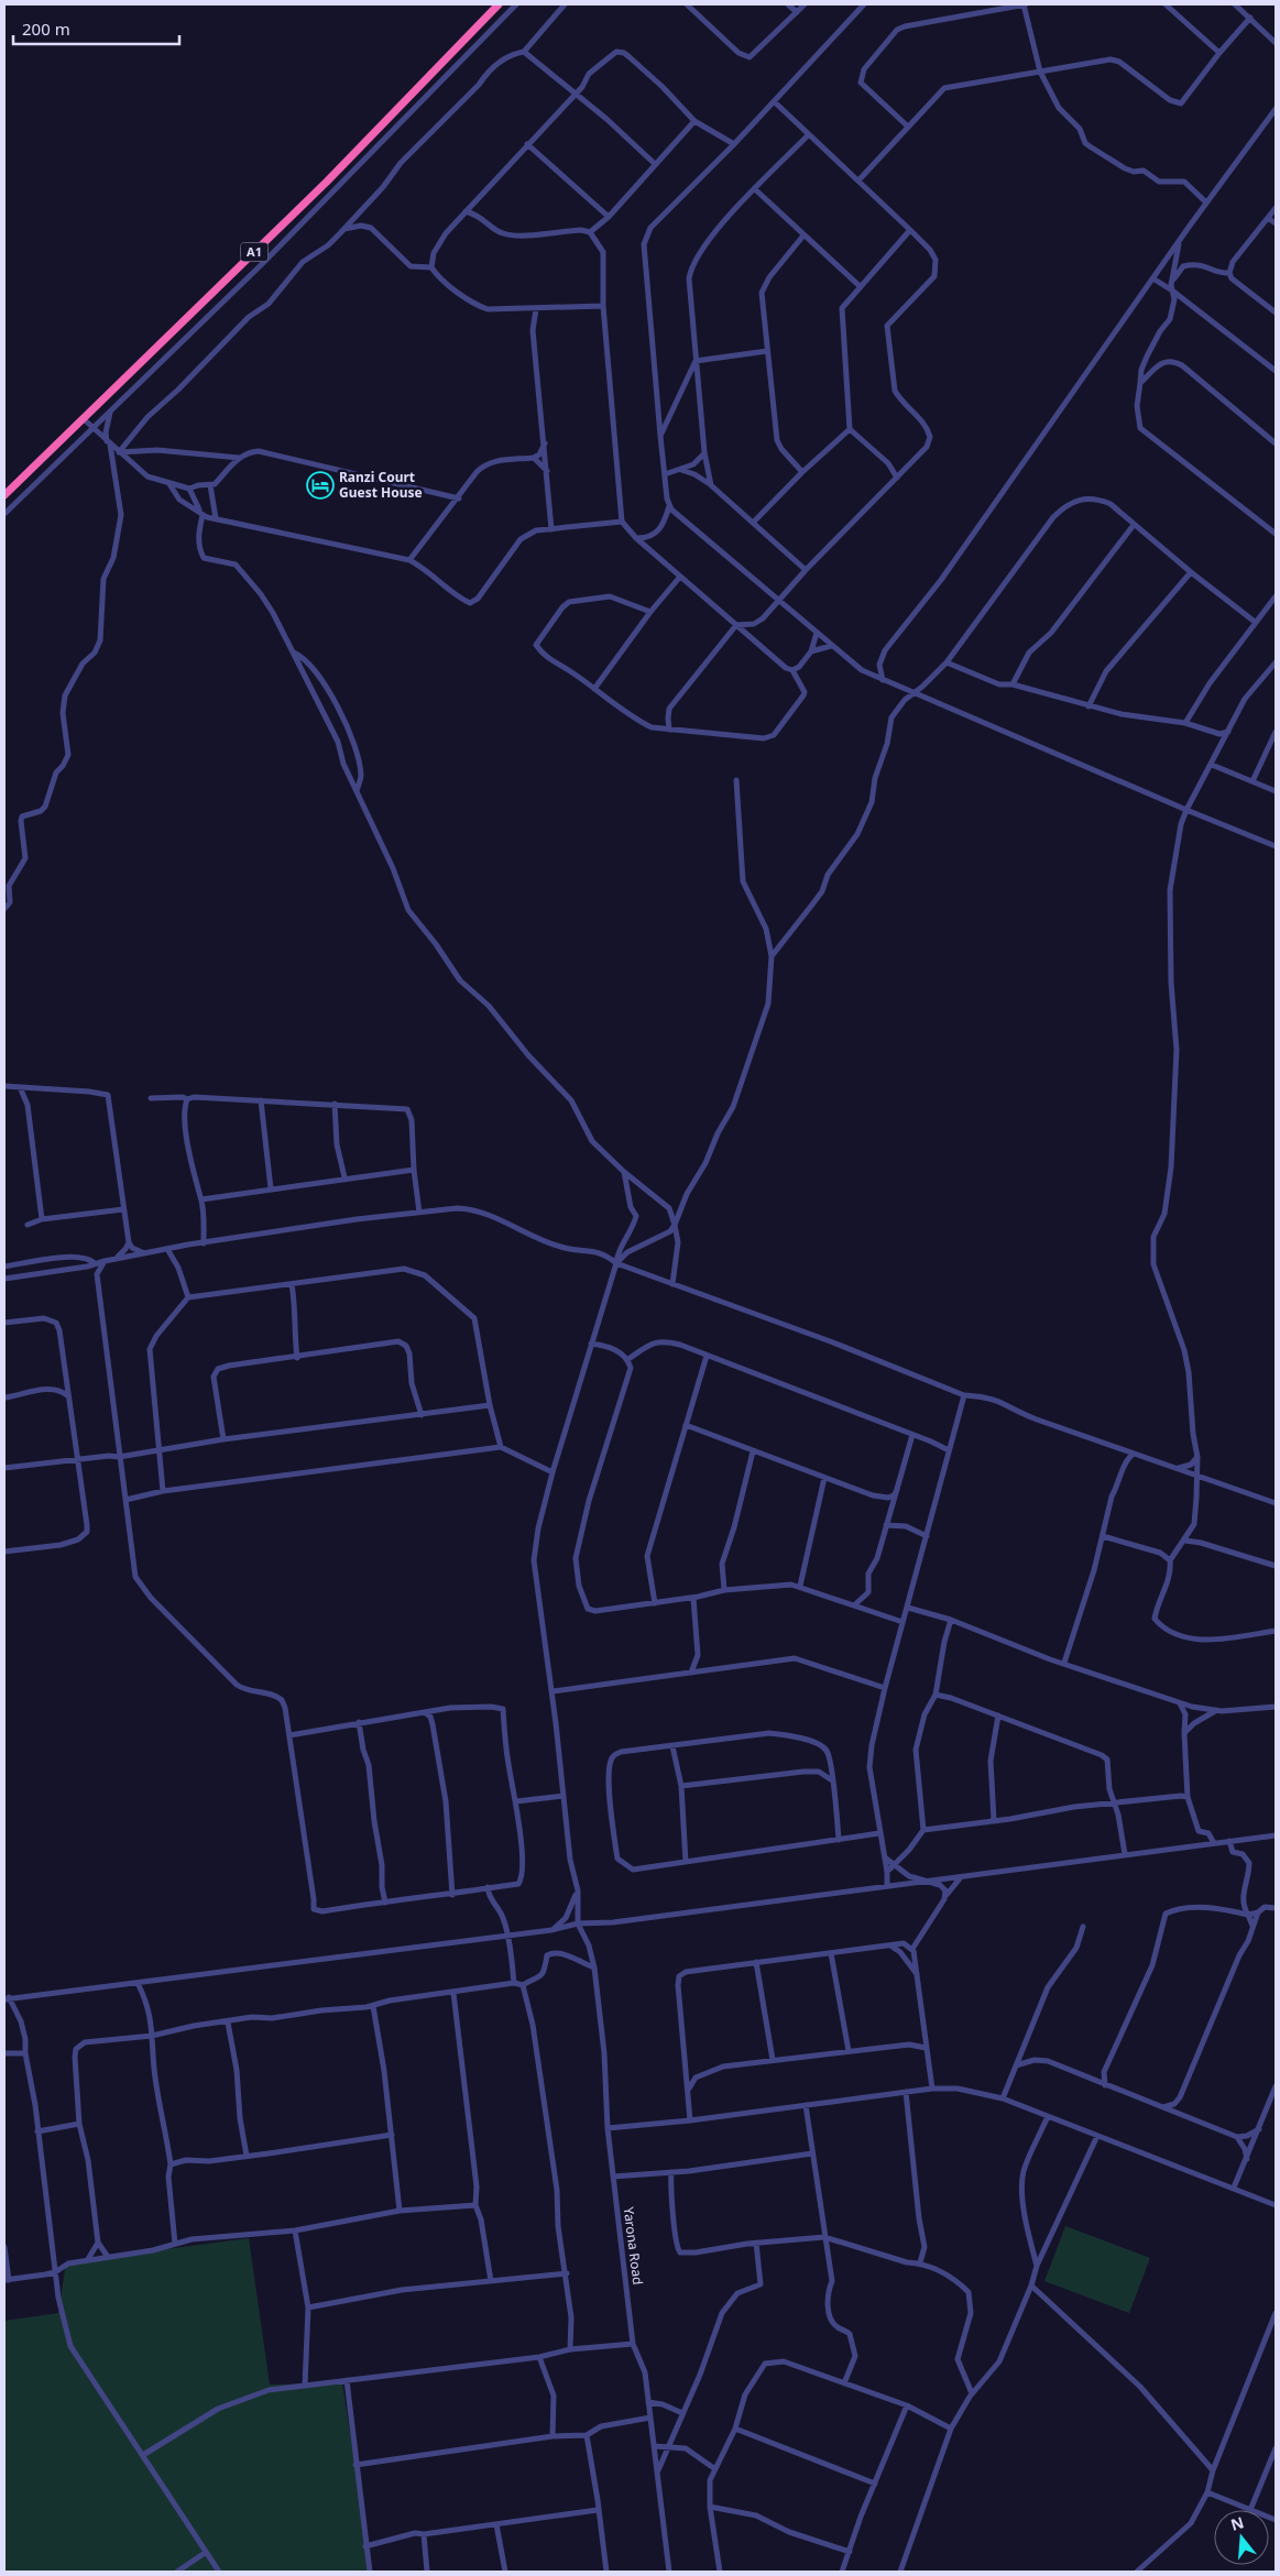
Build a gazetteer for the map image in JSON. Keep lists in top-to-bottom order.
{
  "streets": {
    "highway": ["A1"],
    "street": ["Yarona Road"]
  },
  "places": {
    "hotel": ["Ranzi Court Guest House"]
  },
  "scale_bar": "200 m",
  "north": "top"
}
